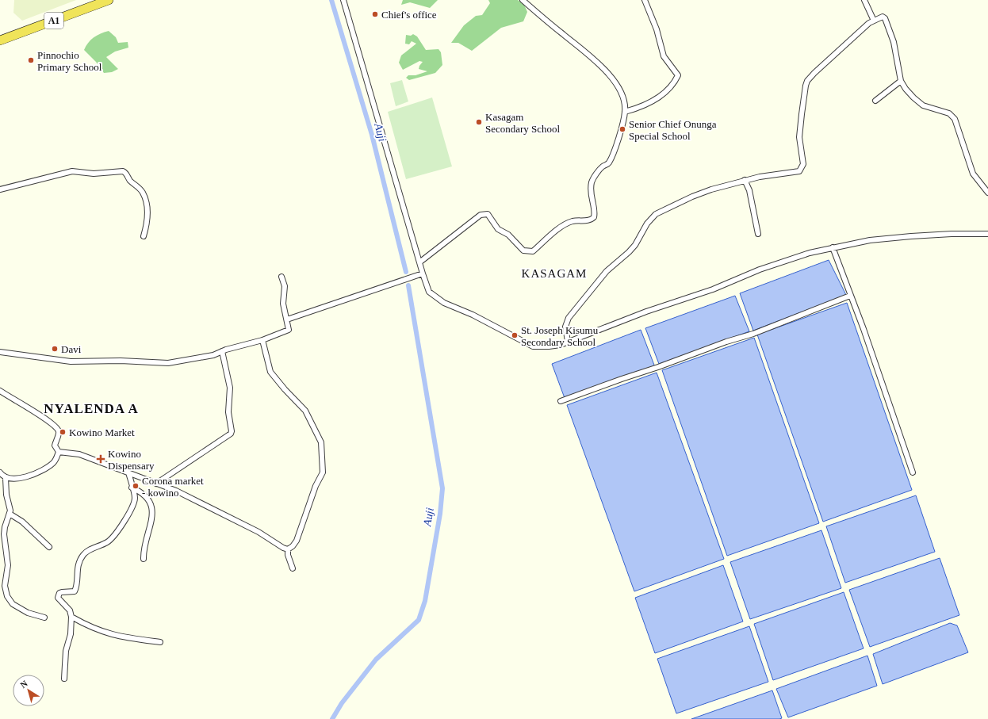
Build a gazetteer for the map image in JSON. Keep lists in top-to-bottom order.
{
  "streets": {
    "highway": ["A1"]
  },
  "districts": ["KASAGAM", "NYALENDA A"],
  "water": ["Auji"],
  "places": {
    "other": [
      "Chief's office",
      "Pinnochio Primary School",
      "Kasagam Secondary School",
      "Senior Chief Onunga Special School",
      "St. Joseph Kisumu Secondary School",
      "Davi",
      "Kowino Market",
      "Corona market - kowino"
    ],
    "health": ["Kowino Dispensary"]
  },
  "north": "top left"
}
